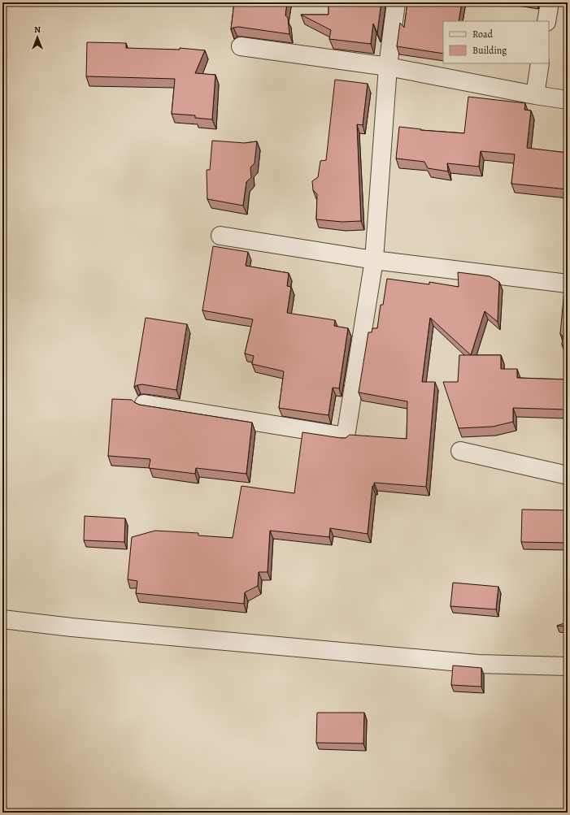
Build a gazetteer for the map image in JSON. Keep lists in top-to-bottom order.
{
  "legend": ["Road", "Building"],
  "north": "top"
}
